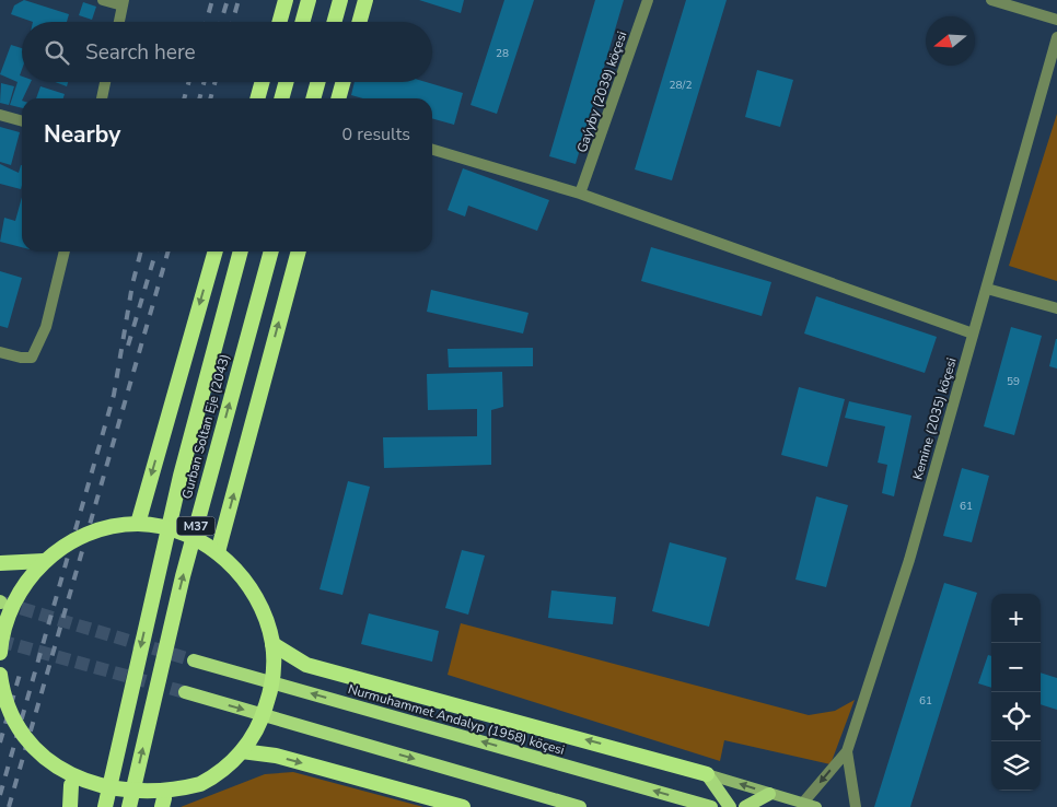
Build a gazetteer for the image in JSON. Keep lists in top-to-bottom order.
{
  "streets": {
    "highway": ["Gurban Soltan Eje (2043)", "M37"],
    "main road": ["Nurmuhammet Andalyp (1958) köçesi"],
    "street": ["Gaýyby (2039) köçesi", "Kemine (2035) köçesi"]
  },
  "house_numbers": [
    "28",
    "28/2",
    "59",
    "61",
    "61"
  ],
  "north": "left",
  "page": {
    "search": "Search here",
    "heading": ["Nearby", "0 results"],
    "map_buttons": ["+", "−"]
  }
}
